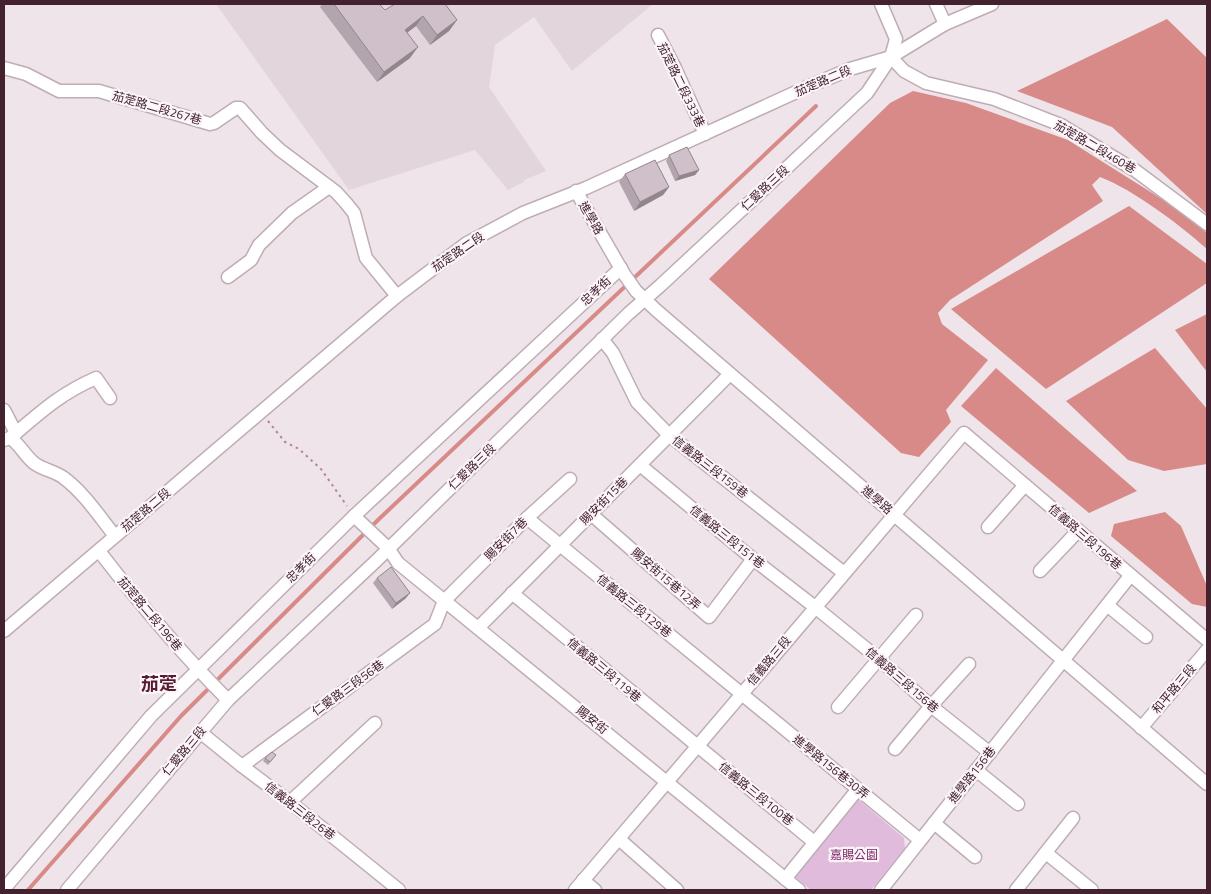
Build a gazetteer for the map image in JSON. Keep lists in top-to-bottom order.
{
  "streets": {
    "street": [
      "茄萣路二段",
      "茄萣路二段333巷",
      "茄萣路二段267巷",
      "茄萣路二段460巷",
      "仁愛路三段",
      "進學路",
      "忠孝街",
      "信義路三段159巷",
      "賜安街15巷",
      "信義路三段151巷",
      "信義路三段196巷",
      "賜安街7巷",
      "賜安街15巷12弄",
      "信義路三段129巷",
      "茄萣路二段196巷",
      "信義路三段",
      "信義路三段119巷",
      "信義路三段156巷",
      "仁愛路三段56巷",
      "和平路三段",
      "賜安街",
      "進學路156巷30弄",
      "進學路156巷",
      "信義路三段100巷",
      "信義路三段26巷"
    ]
  },
  "crossings": [
    ["茄萣路二段", "茄萣路二段333巷"],
    ["茄萣路二段", "茄萣路二段267巷"],
    ["茄萣路二段", "茄萣路二段460巷"],
    ["茄萣路二段", "仁愛路三段"],
    ["茄萣路二段", "進學路"],
    ["茄萣路二段", "茄萣路二段196巷"],
    ["茄萣路二段460巷", "仁愛路三段"],
    ["仁愛路三段", "進學路"],
    ["仁愛路三段", "信義路三段159巷"],
    ["仁愛路三段", "茄萣路二段196巷"],
    ["仁愛路三段", "賜安街"],
    ["仁愛路三段", "信義路三段26巷"],
    ["進學路", "忠孝街"],
    ["進學路", "賜安街15巷"],
    ["進學路", "信義路三段"],
    ["進學路", "和平路三段"],
    ["進學路", "進學路156巷"],
    ["忠孝街", "茄萣路二段196巷"],
    ["忠孝街", "賜安街"],
    ["信義路三段159巷", "賜安街15巷"],
    ["信義路三段159巷", "信義路三段"],
    ["賜安街15巷", "信義路三段151巷"],
    ["賜安街15巷", "賜安街15巷12弄"],
    ["賜安街15巷", "信義路三段129巷"],
    ["賜安街15巷", "信義路三段119巷"],
    ["賜安街15巷", "賜安街"],
    ["信義路三段151巷", "賜安街15巷12弄"],
    ["信義路三段151巷", "信義路三段"],
    ["信義路三段151巷", "信義路三段156巷"],
    ["信義路三段196巷", "信義路三段"],
    ["信義路三段196巷", "進學路156巷"],
    ["賜安街7巷", "信義路三段129巷"],
    ["賜安街7巷", "仁愛路三段56巷"],
    ["賜安街7巷", "賜安街"],
    ["信義路三段129巷", "信義路三段"],
    ["信義路三段129巷", "進學路156巷30弄"],
    ["信義路三段", "信義路三段119巷"],
    ["信義路三段", "信義路三段156巷"],
    ["信義路三段", "賜安街"],
    ["信義路三段", "進學路156巷30弄"],
    ["信義路三段", "信義路三段100巷"],
    ["信義路三段119巷", "信義路三段100巷"],
    ["信義路三段156巷", "進學路156巷"],
    ["仁愛路三段56巷", "賜安街"],
    ["仁愛路三段56巷", "信義路三段26巷"],
    ["進學路156巷30弄", "進學路156巷"]
  ],
  "districts": ["茄萣"],
  "parks": ["嘉賜公園"]
}
